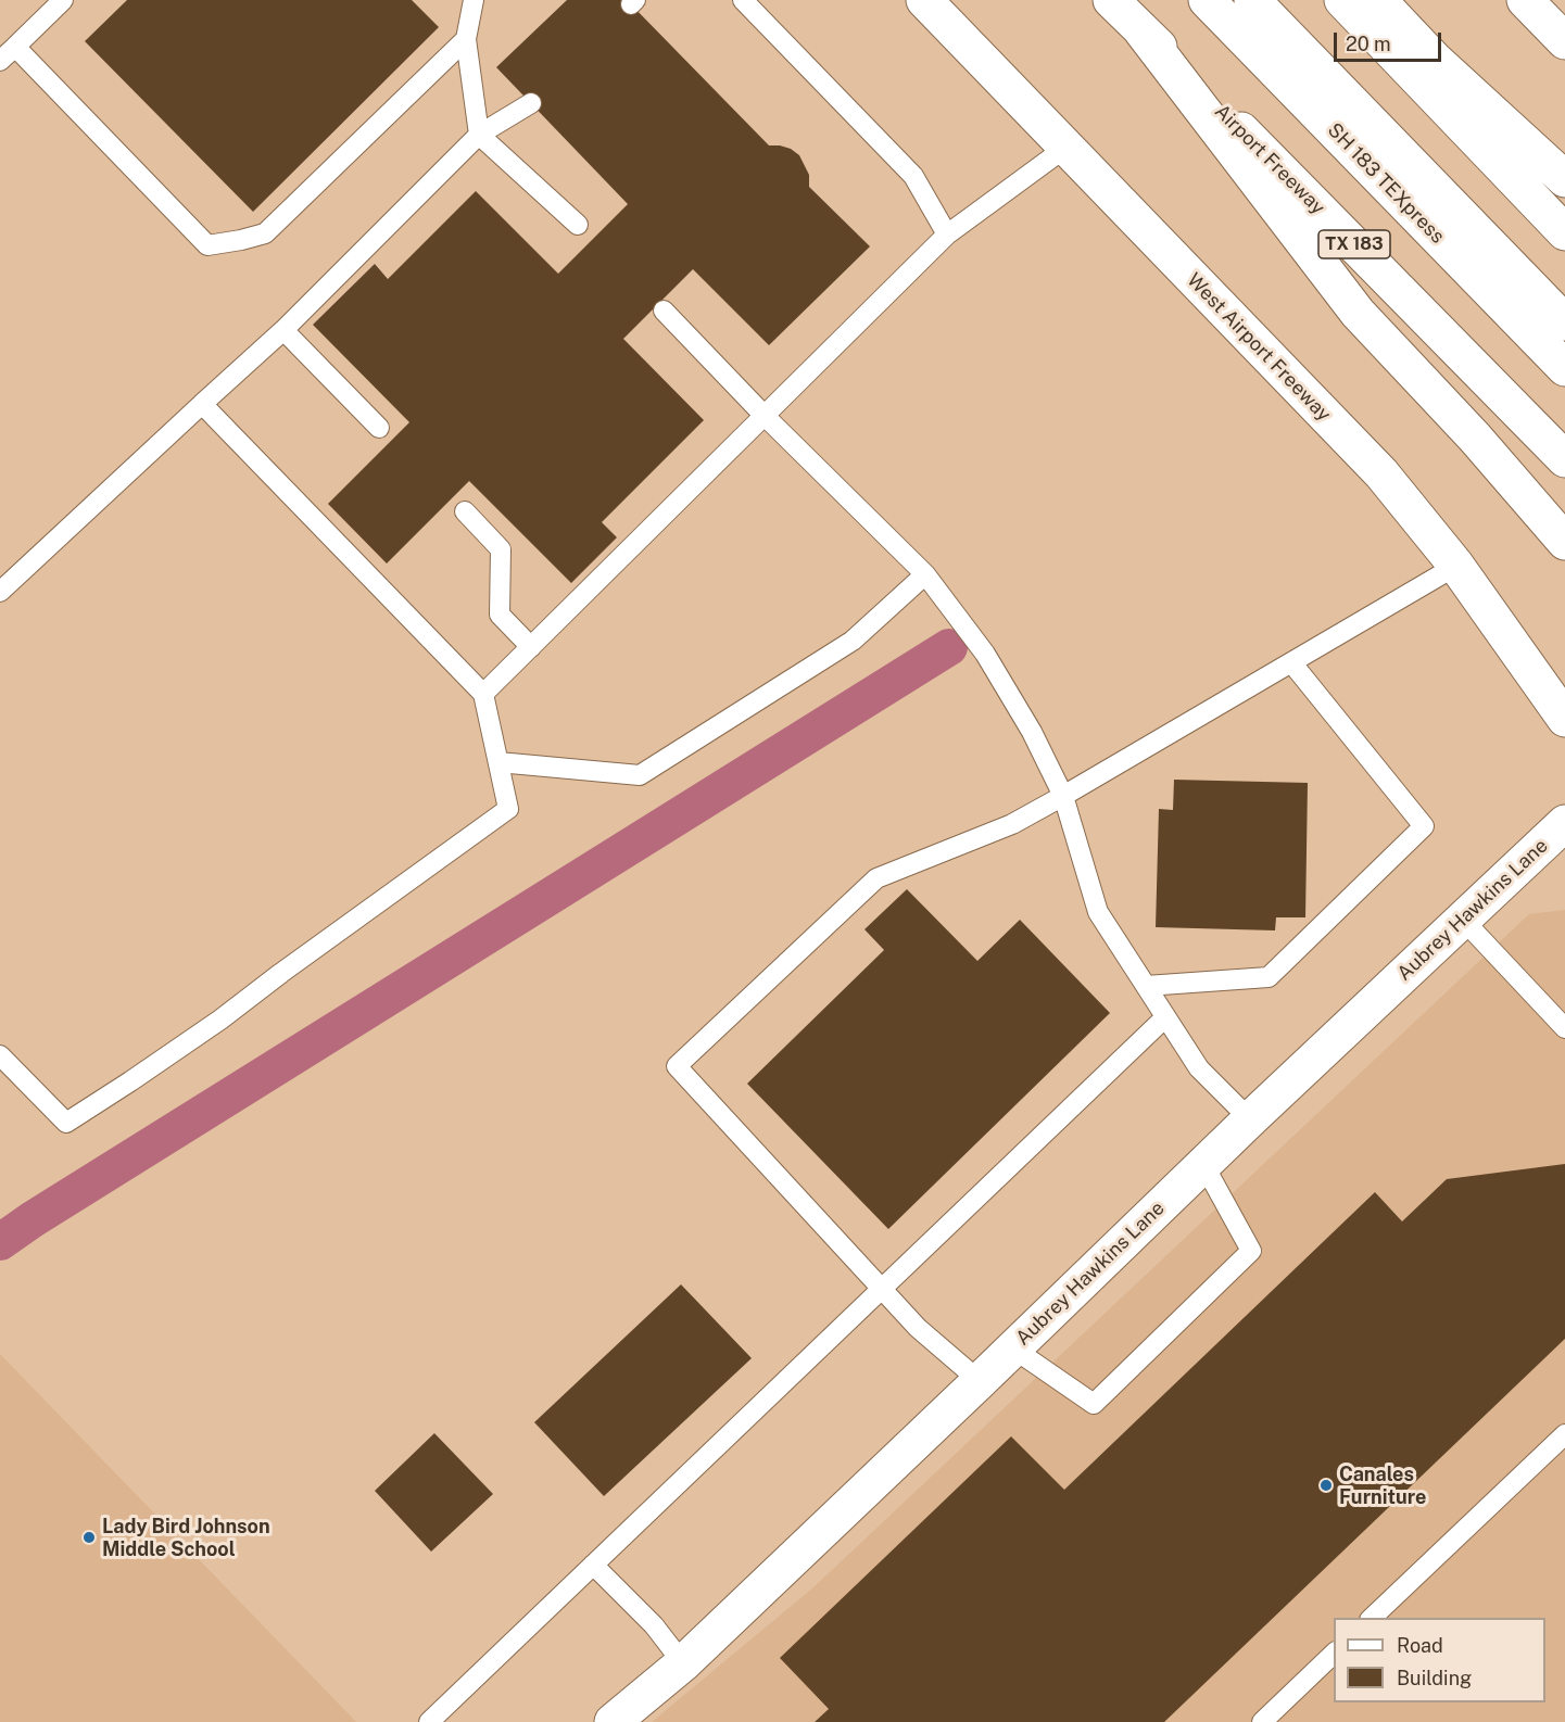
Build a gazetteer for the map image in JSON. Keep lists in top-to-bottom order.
{
  "streets": {
    "main road": [
      "Airport Freeway",
      "SH 183 TEXpress",
      "TX 183",
      "West Airport Freeway",
      "Aubrey Hawkins Lane"
    ]
  },
  "places": ["Canales Furniture", "Lady Bird Johnson Middle School"],
  "legend": ["Road", "Building"],
  "scale_bar": "20 m"
}
